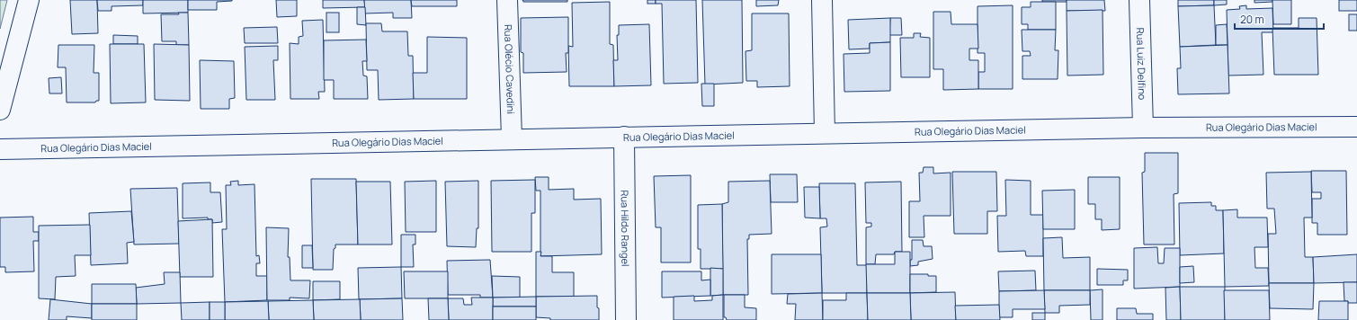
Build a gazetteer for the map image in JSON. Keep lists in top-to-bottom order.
{
  "streets": {
    "street": [
      "Rua Luiz Delfino",
      "Rua Olécio Cavedini",
      "Rua Olegário Dias Maciel",
      "Rua Hildo Rangel"
    ]
  },
  "crossings": [
    ["Rua Luiz Delfino", "Rua Olegário Dias Maciel"],
    ["Rua Olécio Cavedini", "Rua Olegário Dias Maciel"],
    ["Rua Olegário Dias Maciel", "Rua Hildo Rangel"]
  ],
  "scale_bar": "20 m"
}
